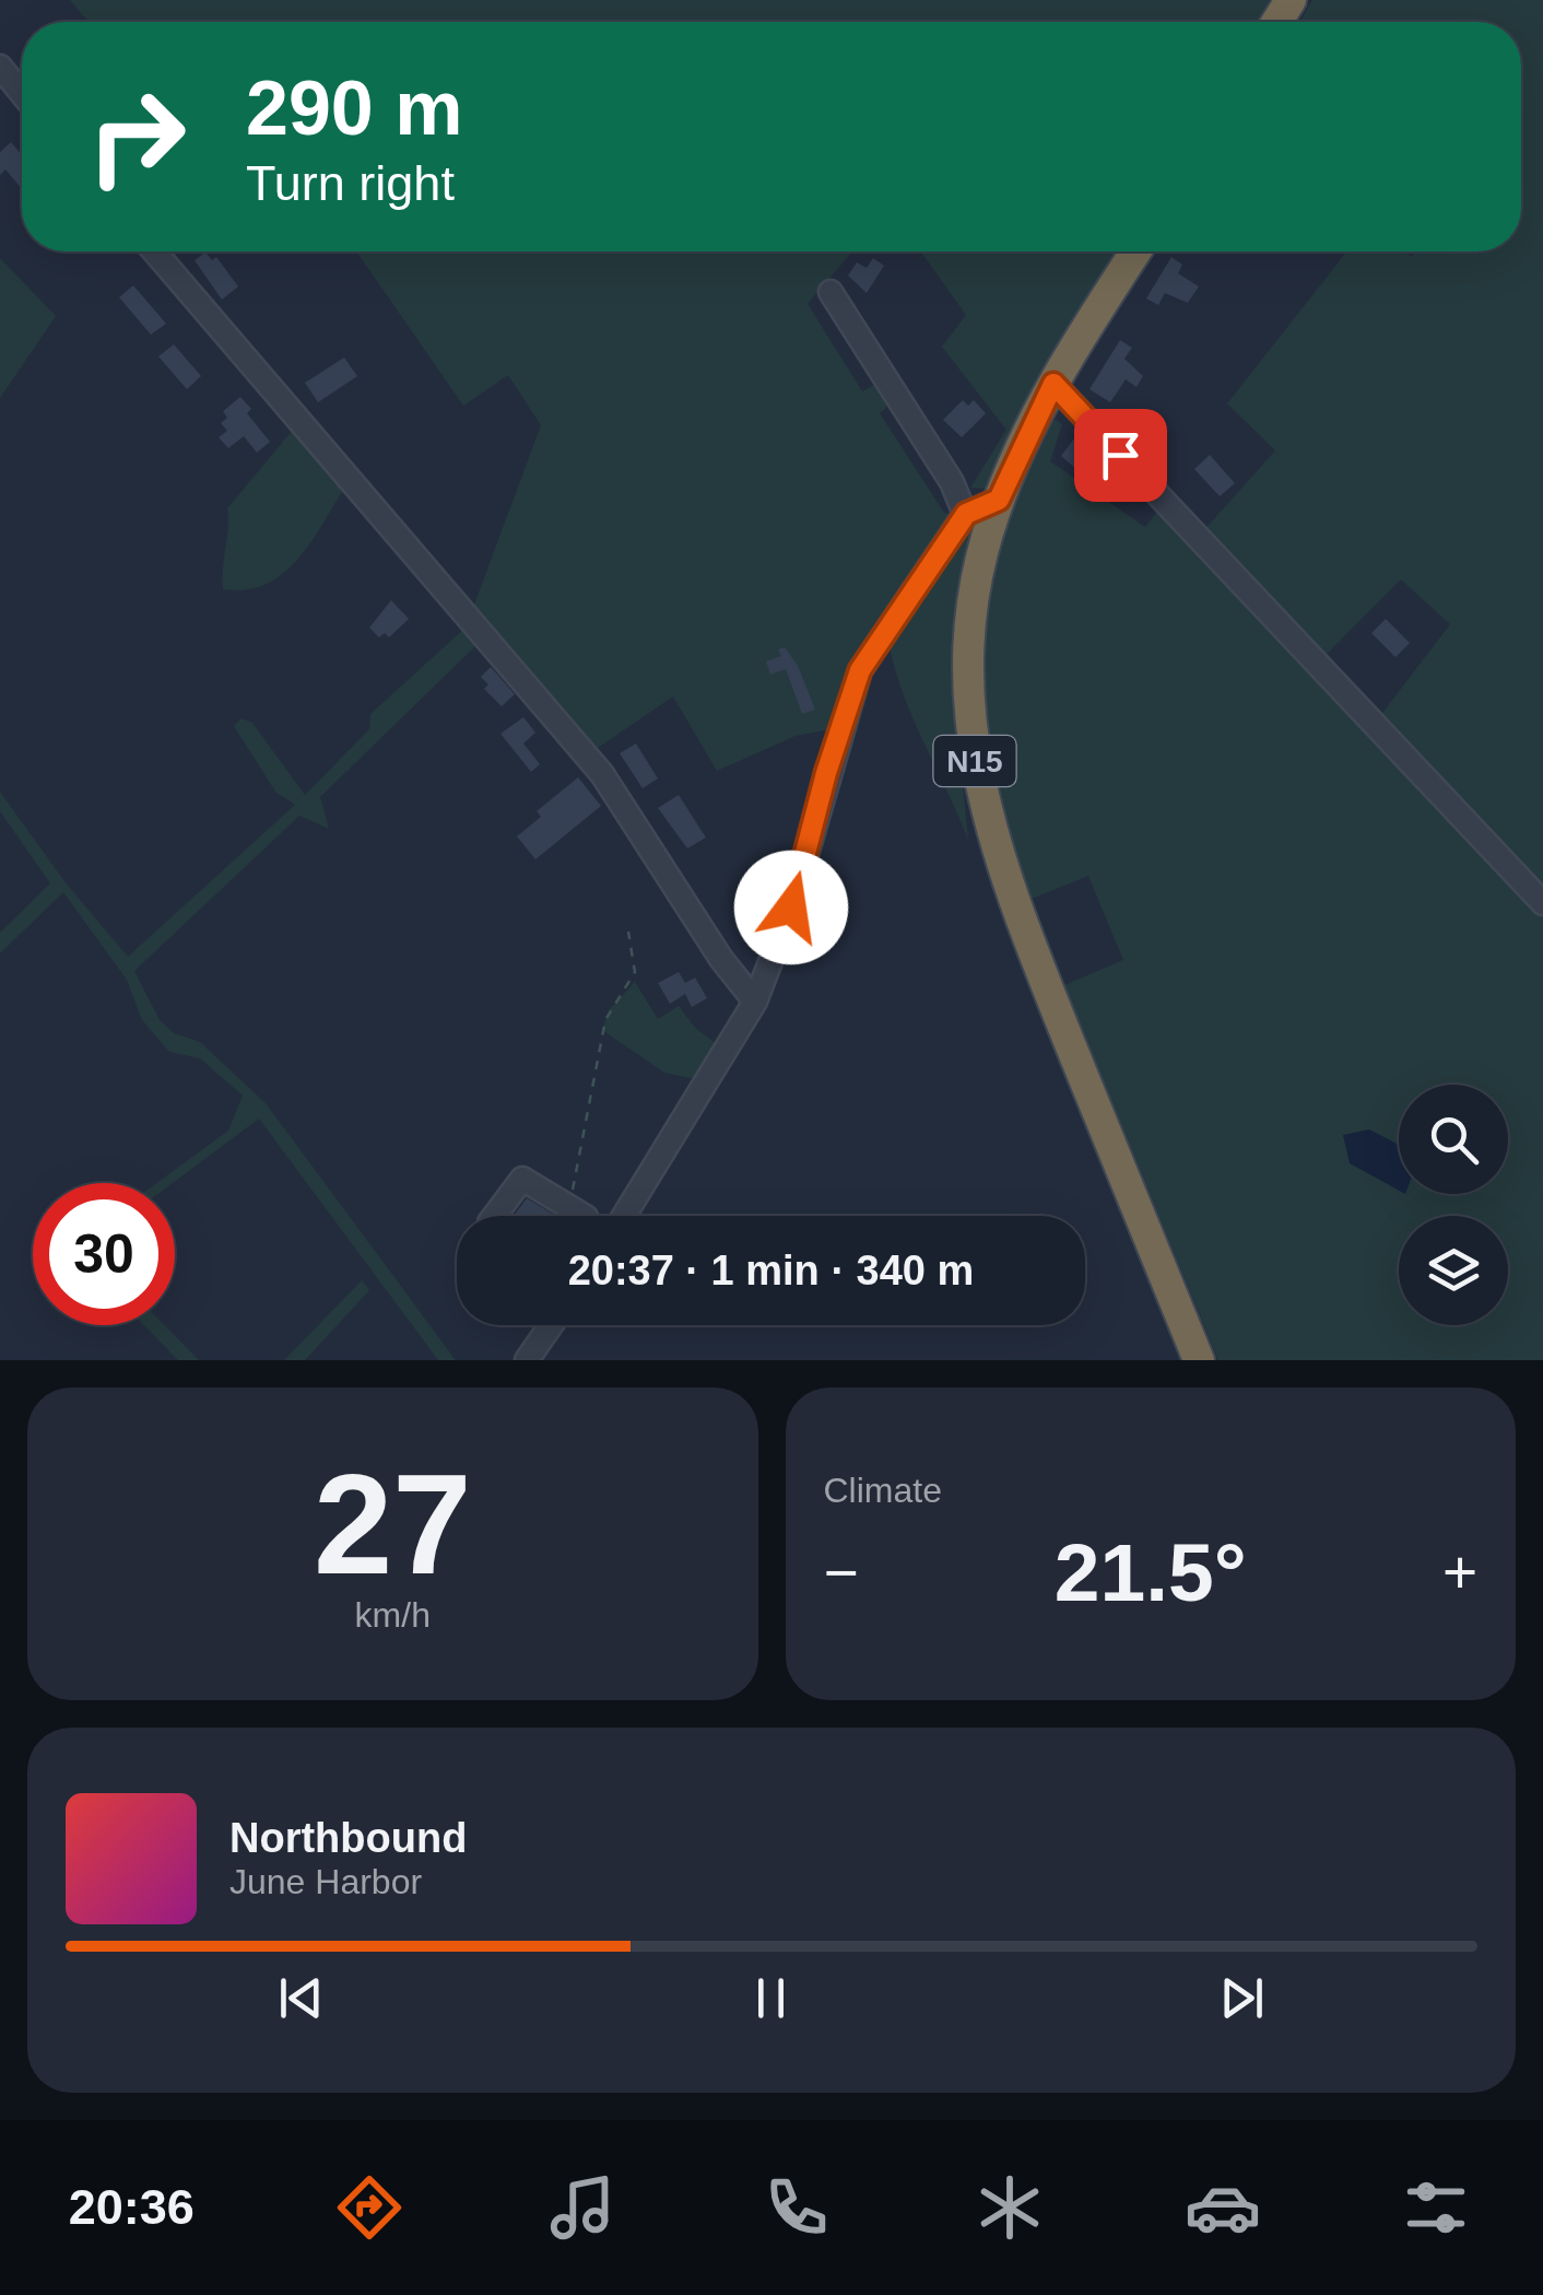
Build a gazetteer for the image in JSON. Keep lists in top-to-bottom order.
{
  "streets": {
    "highway": ["N15"]
  },
  "page": {
    "turn": ["290 m", "Turn right"],
    "limit": "30",
    "trip": "20:37 · 1 min · 340 m",
    "tile": [
      ["27", "km/h"],
      "Climate"
    ],
    "heat": ["−", "21.5°", "+"],
    "song": ["Northbound", "June Harbor"],
    "tabs": "20:36"
  }
}
